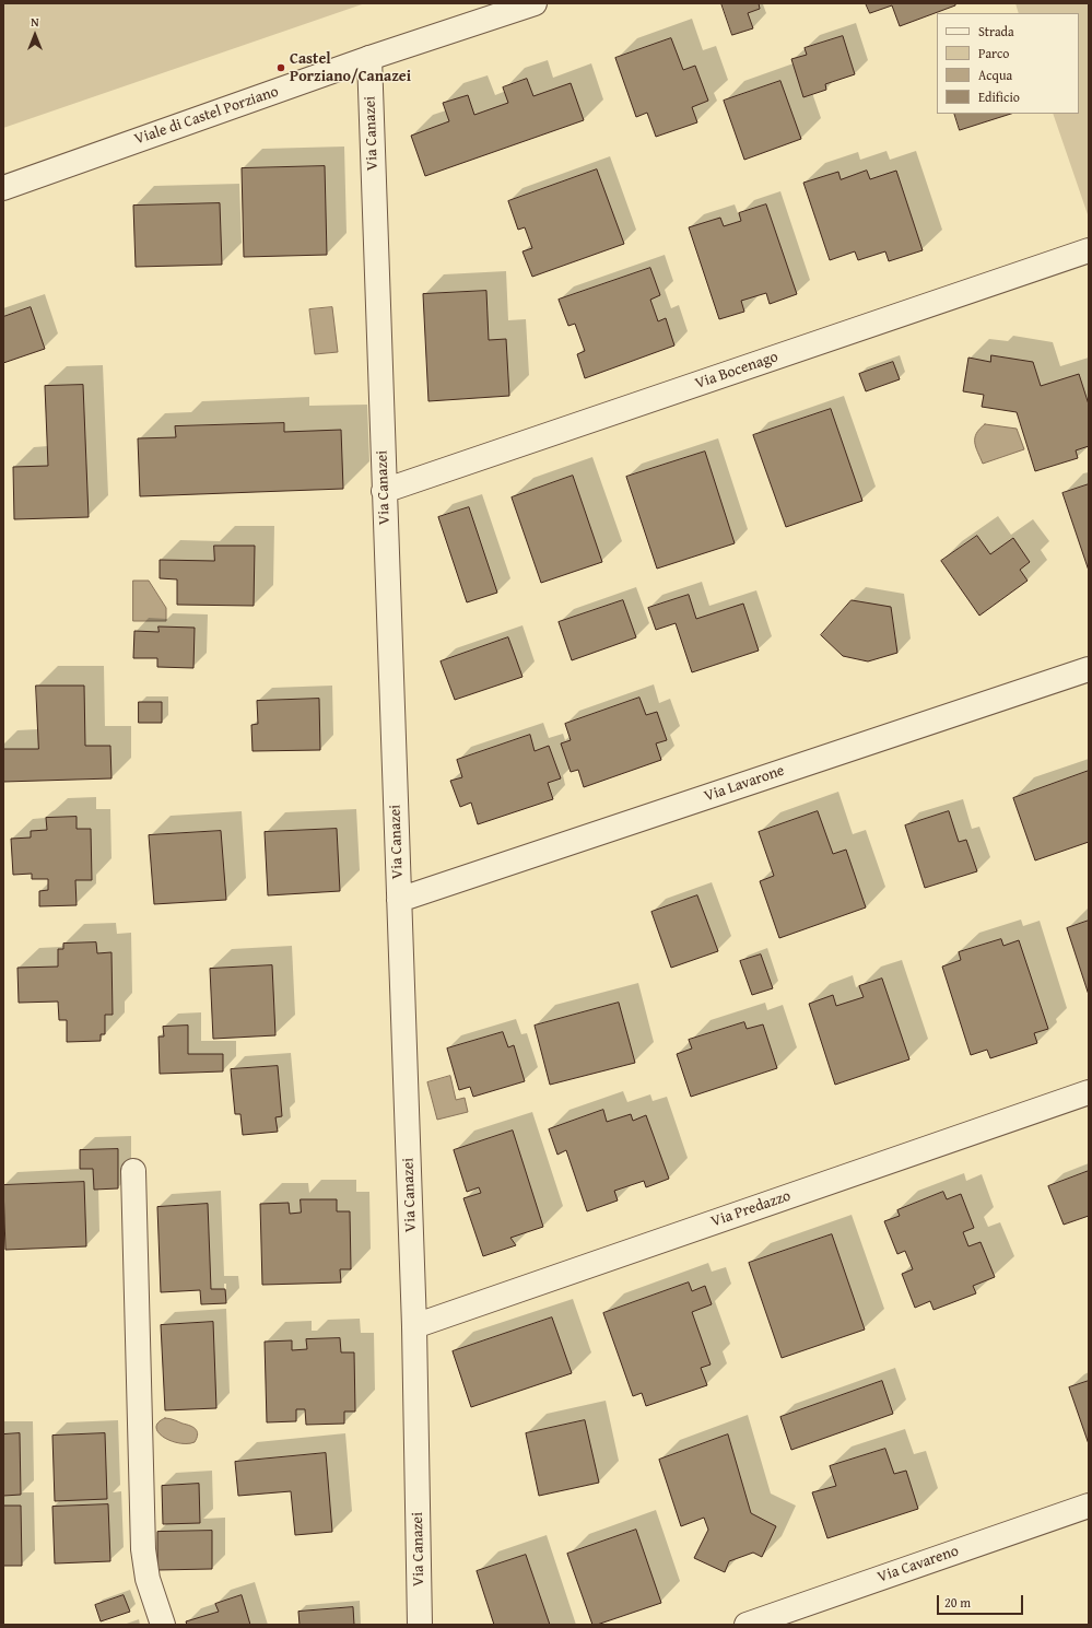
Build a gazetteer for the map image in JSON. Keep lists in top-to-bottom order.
{
  "streets": {
    "street": [
      "Viale di Castel Porziano",
      "Via Canazei",
      "Via Bocenago",
      "Via Lavarone",
      "Via Predazzo",
      "Via Cavareno"
    ]
  },
  "crossings": [
    ["Viale di Castel Porziano", "Via Canazei"],
    ["Via Canazei", "Via Bocenago"],
    ["Via Canazei", "Via Lavarone"],
    ["Via Canazei", "Via Predazzo"]
  ],
  "places": ["Castel Porziano/Canazei"],
  "legend": [
    "Strada",
    "Parco",
    "Acqua",
    "Edificio"
  ],
  "scale_bar": "20 m",
  "north": "top"
}
